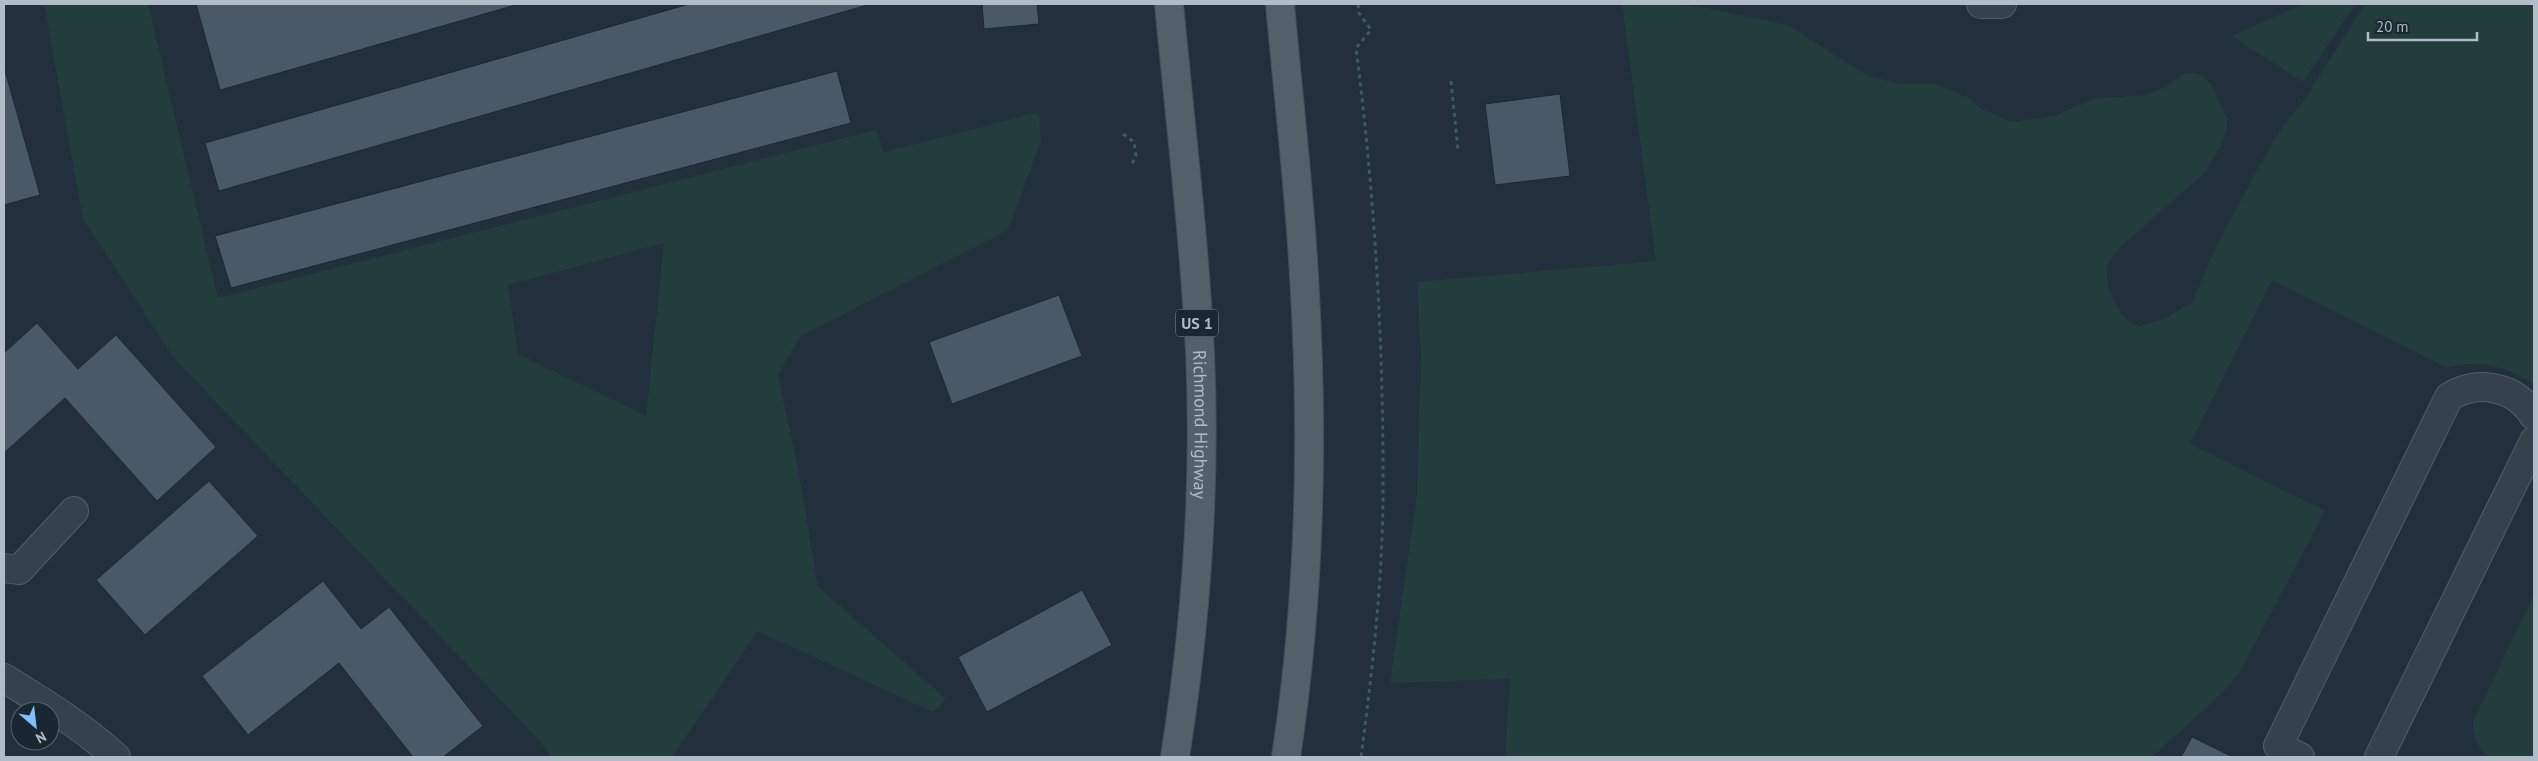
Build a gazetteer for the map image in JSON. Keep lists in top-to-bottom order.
{
  "streets": {
    "main road": ["US 1", "Richmond Highway"]
  },
  "scale_bar": "20 m",
  "north": "bottom right"
}
